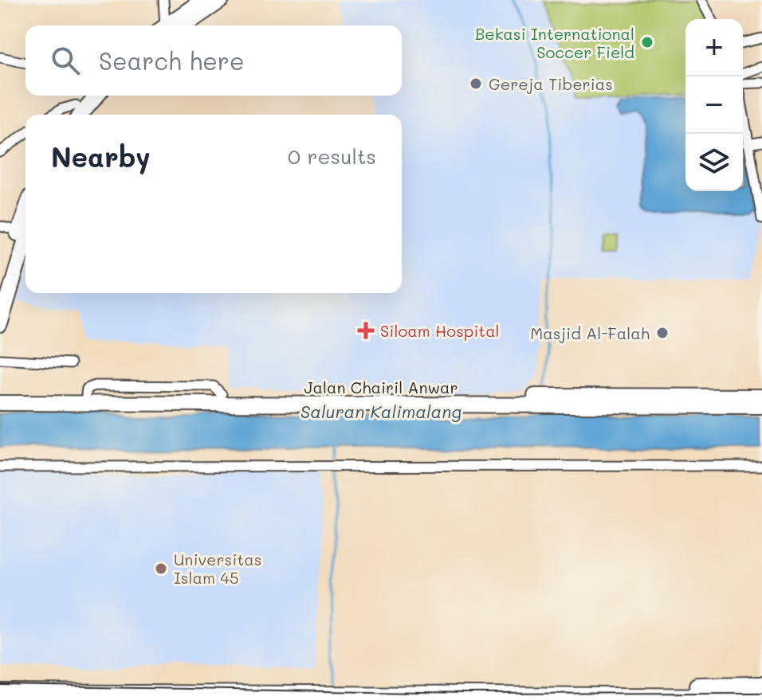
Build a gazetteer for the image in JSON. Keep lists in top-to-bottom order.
{
  "streets": {
    "main road": ["Jalan Chairil Anwar"]
  },
  "water": ["Saluran Kalimalang"],
  "places": {
    "other": [
      "Bekasi International Soccer Field",
      "Gereja Tiberias",
      "Masjid Al-Falah",
      "Universitas Islam 45"
    ],
    "health": ["Siloam Hospital"]
  },
  "page": {
    "map_buttons": ["+", "−"],
    "search": "Search here",
    "heading": ["Nearby", "0 results"]
  }
}
